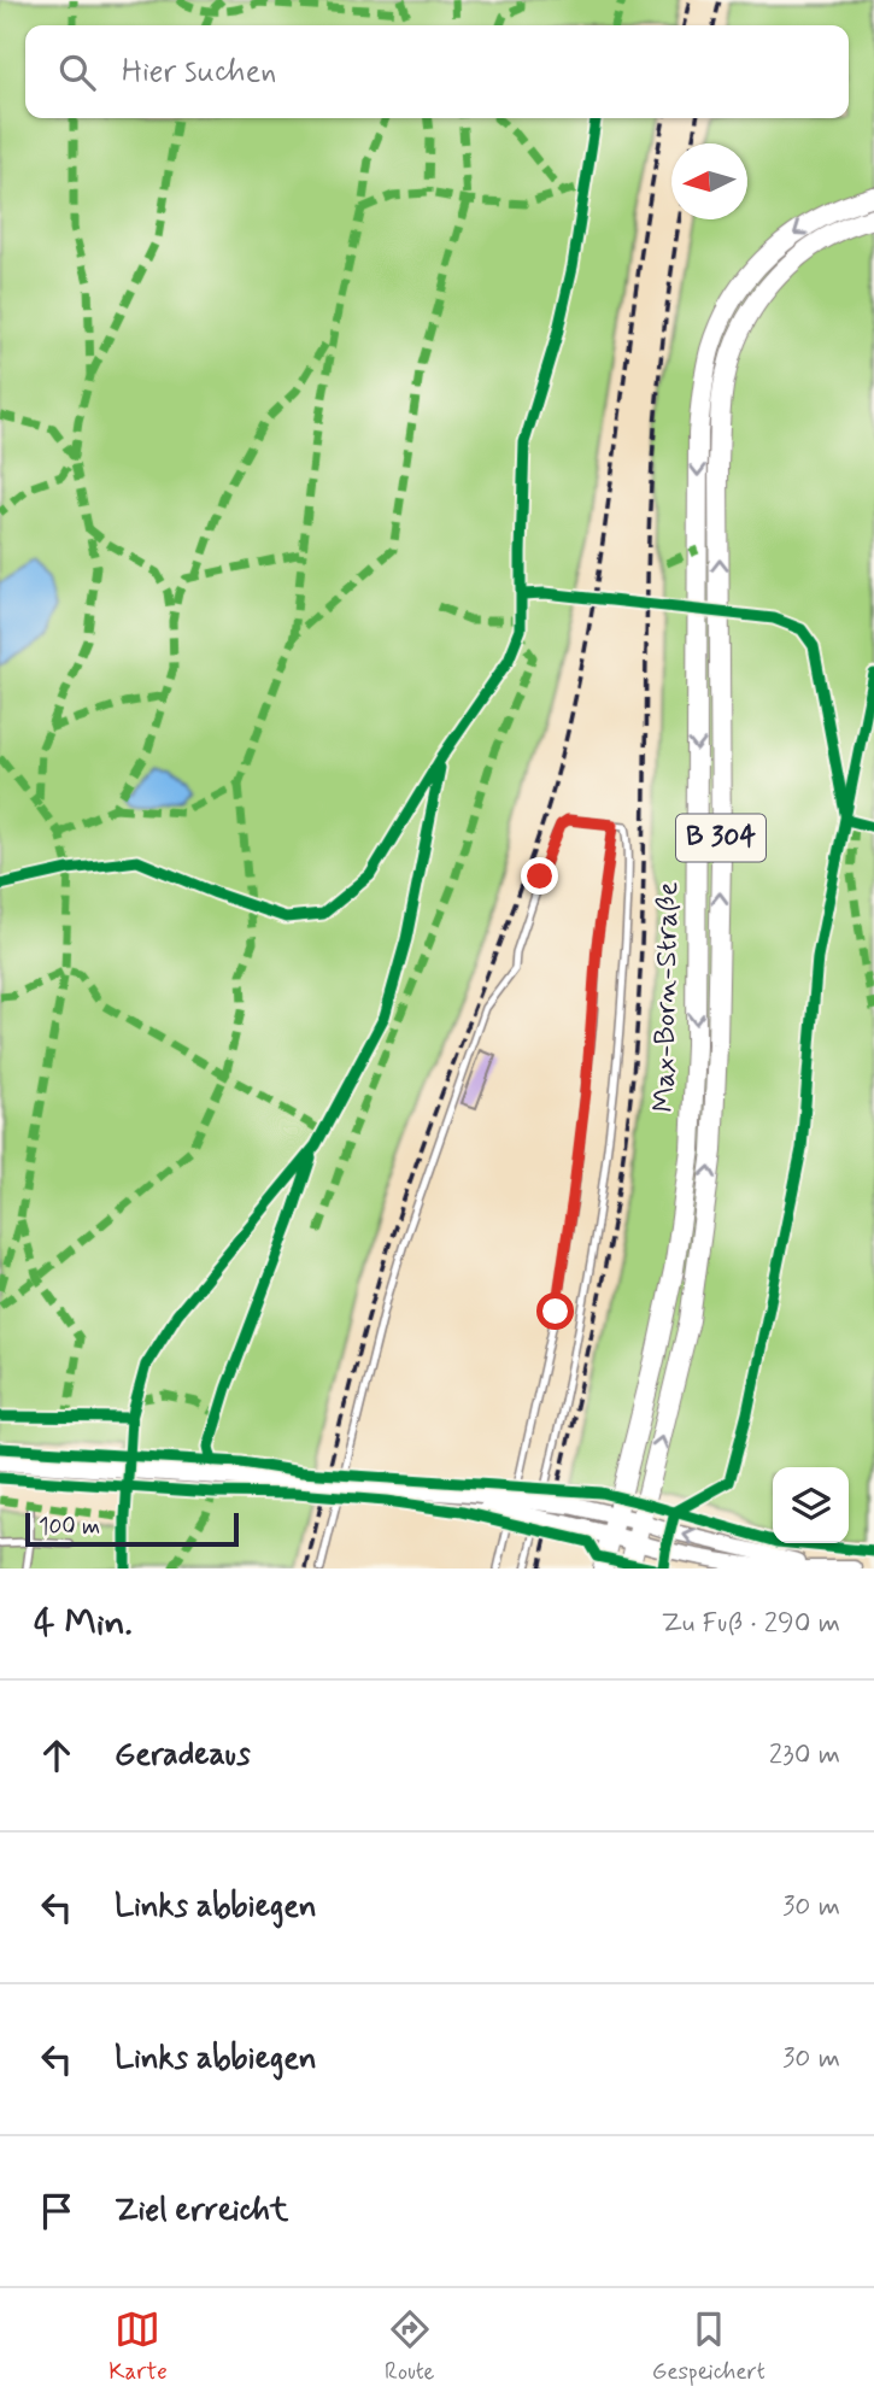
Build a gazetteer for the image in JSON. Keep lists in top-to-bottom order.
{
  "streets": {
    "main road": ["B 304", "Max-Born-Straße"]
  },
  "scale_bar": "100 m",
  "north": "left",
  "page": {
    "search": "Hier suchen",
    "scale": "100 m",
    "heading": ["4 Min.", "Zu Fuß · 290 m"],
    "list": [
      ["Geradeaus", "230 m"],
      ["Links abbiegen", "30 m"],
      ["Links abbiegen", "30 m"],
      "Ziel erreicht"
    ],
    "nav": ["Karte", "Route", "Gespeichert"]
  }
}
